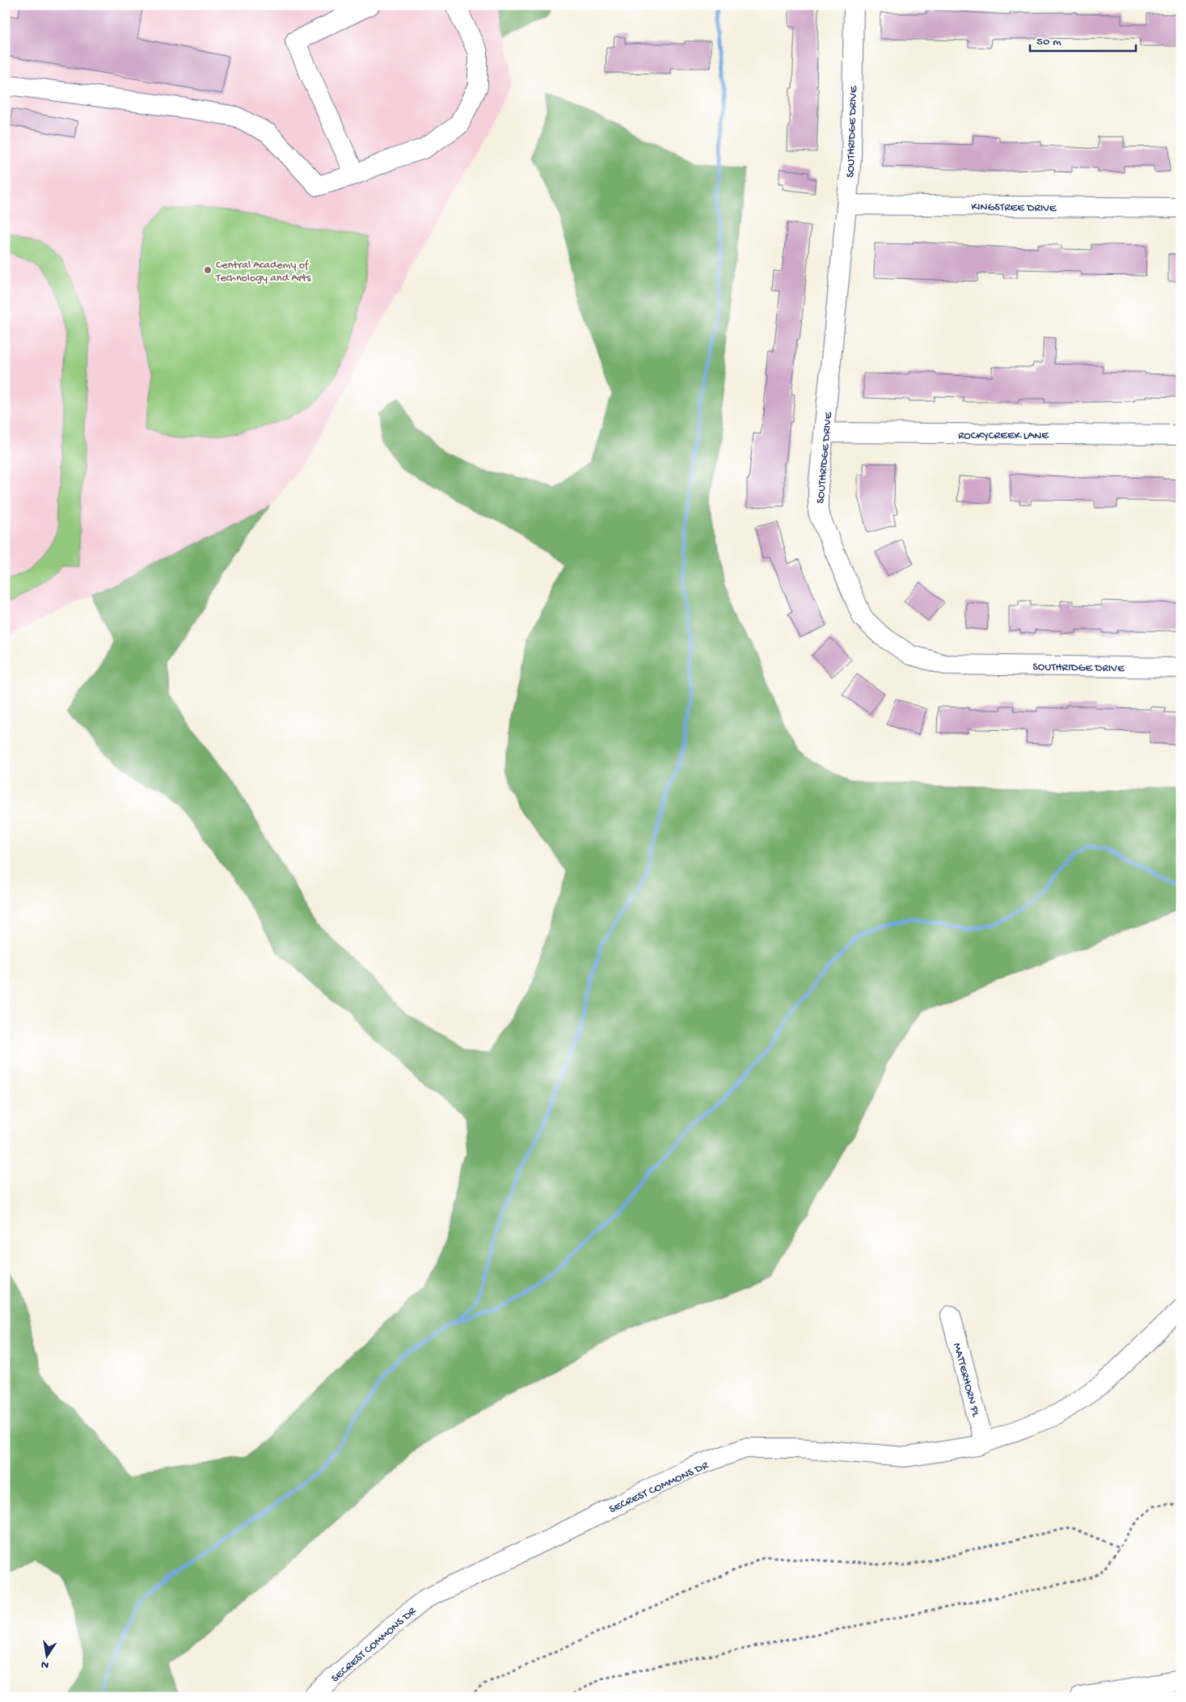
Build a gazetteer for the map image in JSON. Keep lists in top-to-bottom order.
{
  "streets": {
    "street": [
      "SOUTHRIDGE DRIVE",
      "KINGSTREE DRIVE",
      "ROCKYCREEK LANE",
      "MATTERHORN PL",
      "SECREST COMMONS DR"
    ]
  },
  "crossings": [
    ["SOUTHRIDGE DRIVE", "KINGSTREE DRIVE"],
    ["SOUTHRIDGE DRIVE", "ROCKYCREEK LANE"],
    ["MATTERHORN PL", "SECREST COMMONS DR"]
  ],
  "places": ["Central Academy of Technology and Arts"],
  "scale_bar": "50 m",
  "north": "bottom"
}
